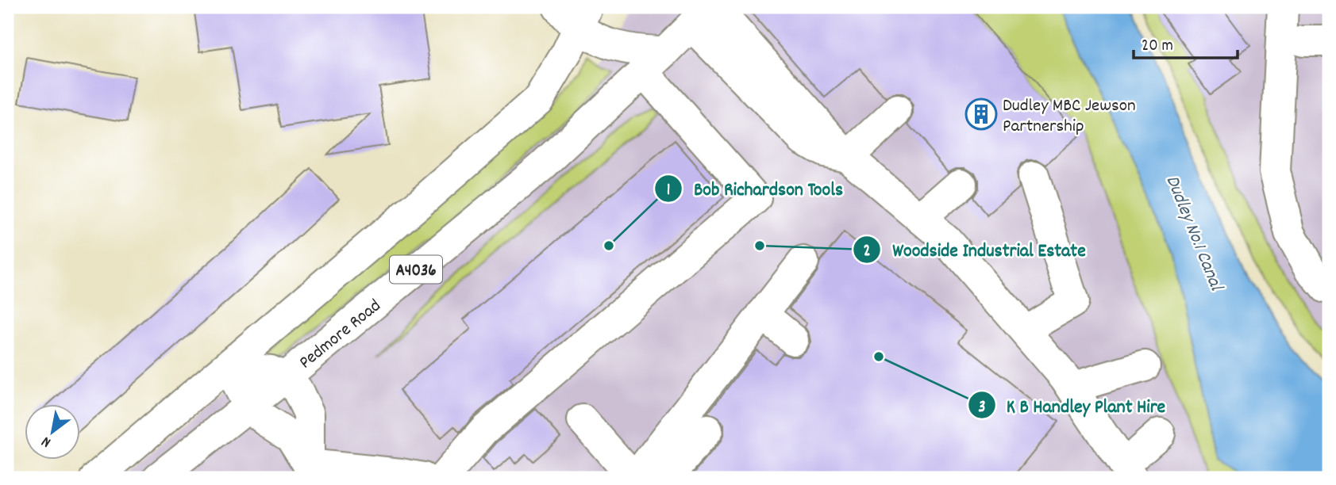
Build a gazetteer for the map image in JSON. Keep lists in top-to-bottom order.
{
  "streets": {
    "main road": ["A4036", "Pedmore Road"]
  },
  "crossings": [
    ["A4036", "Pedmore Road"]
  ],
  "water": ["Dudley No.1 Canal"],
  "places": {
    "building": ["Dudley MBC Jewson Partnership"],
    "other": ["Bob Richardson Tools", "Woodside Industrial Estate", "K B Handley Plant Hire"]
  },
  "scale_bar": "20 m",
  "north": "bottom left"
}
